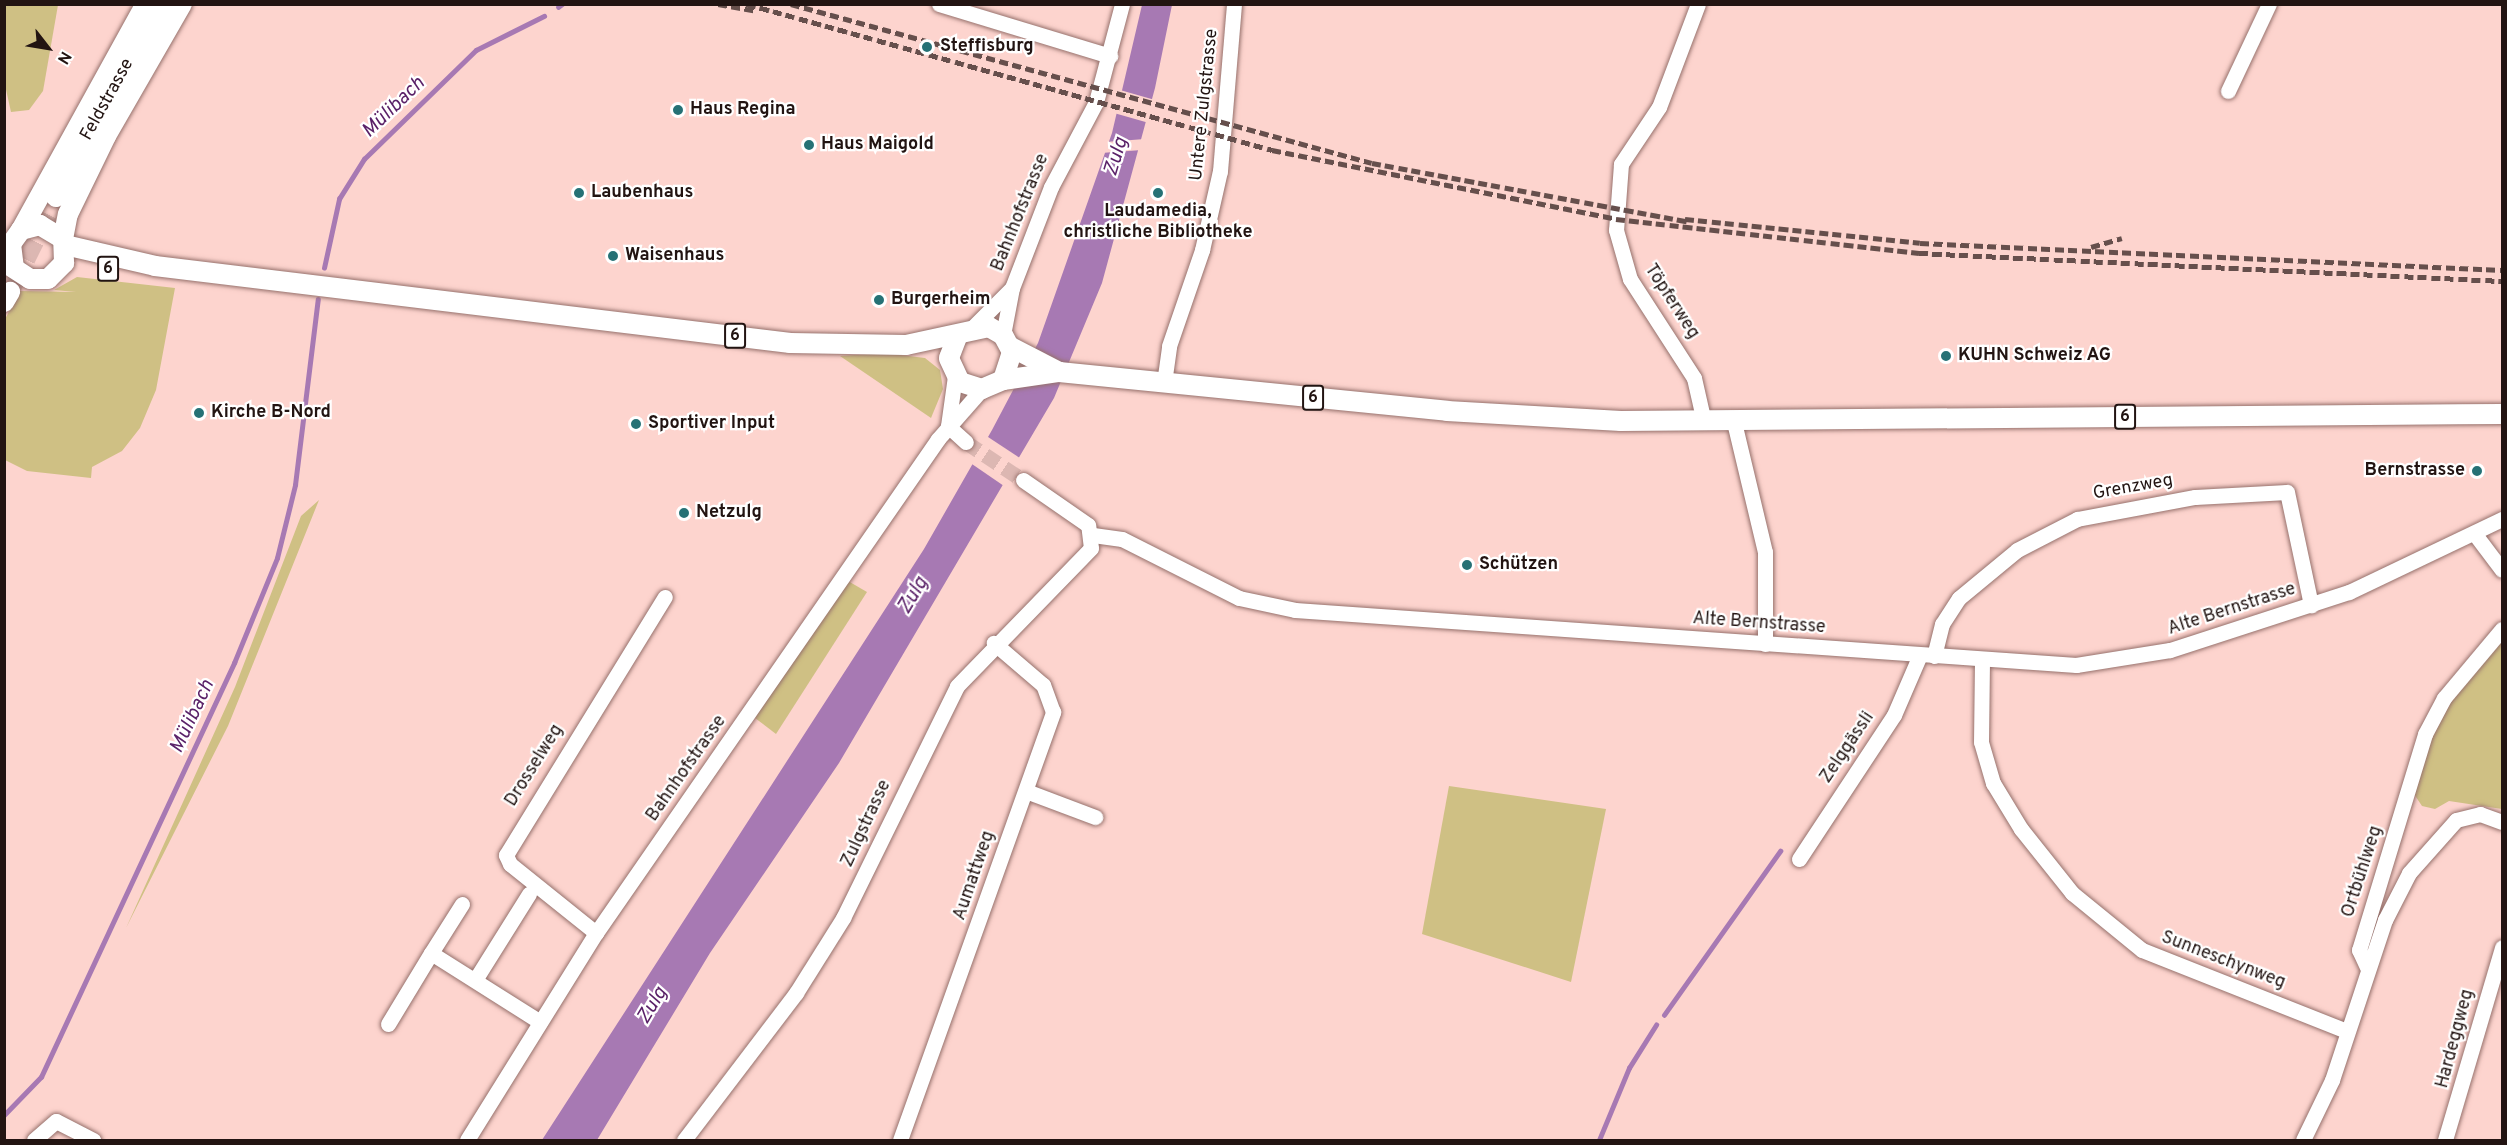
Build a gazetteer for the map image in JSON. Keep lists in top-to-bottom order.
{
  "streets": {
    "main road": ["Feldstrasse", "6"],
    "street": [
      "Untere Zulgstrasse",
      "Bahnhofstrasse",
      "Töpferweg",
      "Grenzweg",
      "Alte Bernstrasse",
      "Zelggässli",
      "Drosselweg",
      "Zulgstrasse",
      "Ortbühlweg",
      "Aumattweg",
      "Sunneschynweg",
      "Hardeggweg"
    ]
  },
  "crossings": [
    ["Untere Zulgstrasse", "6"],
    ["Bahnhofstrasse", "6"],
    ["Bahnhofstrasse", "Drosselweg"],
    ["6", "Töpferweg"],
    ["Grenzweg", "Alte Bernstrasse"],
    ["Grenzweg", "Zelggässli"],
    ["Alte Bernstrasse", "Zelggässli"],
    ["Alte Bernstrasse", "Zulgstrasse"],
    ["Alte Bernstrasse", "Sunneschynweg"],
    ["Zulgstrasse", "Aumattweg"],
    ["Ortbühlweg", "Sunneschynweg"]
  ],
  "water": ["Mülibach", "Zulg"],
  "places": [
    "Steffisburg",
    "Haus Regina",
    "Haus Maigold",
    "Laubenhaus",
    "Laudamedia, christliche Bibliotheke",
    "Waisenhaus",
    "Burgerheim",
    "KUHN Schweiz AG",
    "Kirche B-Nord",
    "Sportiver Input",
    "Bernstrasse",
    "Netzulg",
    "Schützen"
  ],
  "north": "bottom right"
}
